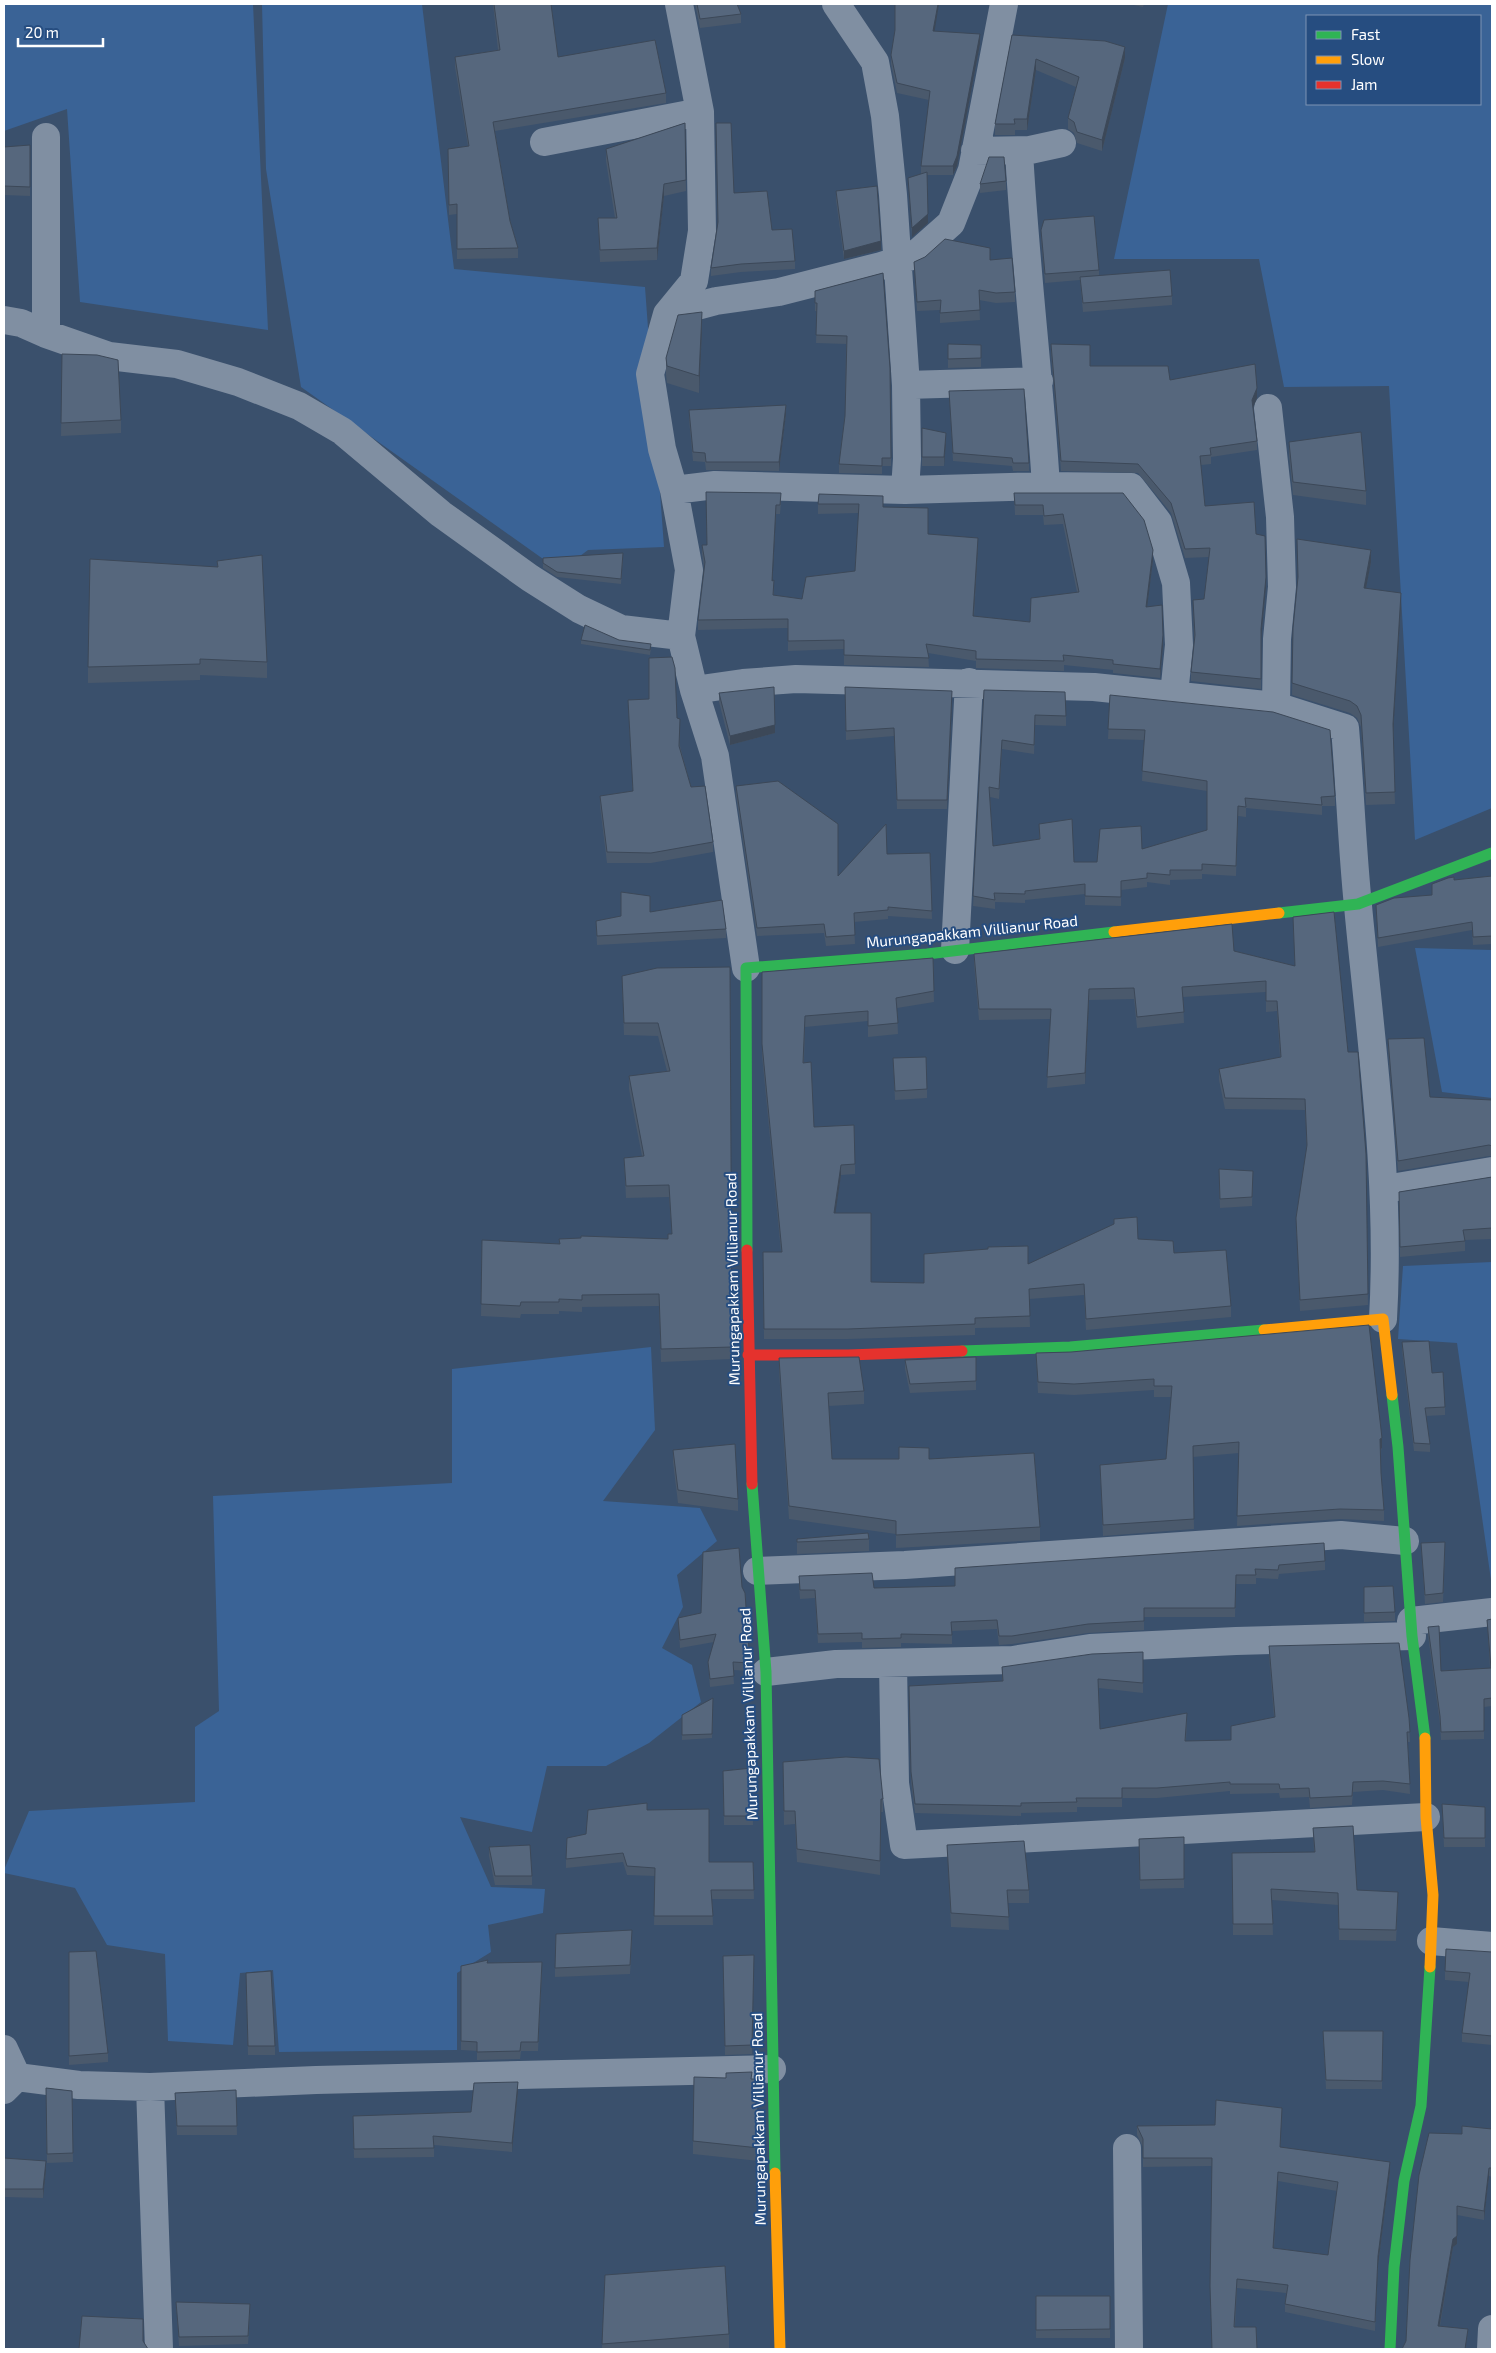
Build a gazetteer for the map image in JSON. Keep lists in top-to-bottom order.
{
  "streets": {
    "main road": ["Murungapakkam Villianur Road"]
  },
  "legend": ["Fast", "Slow", "Jam"],
  "scale_bar": "20 m"
}
